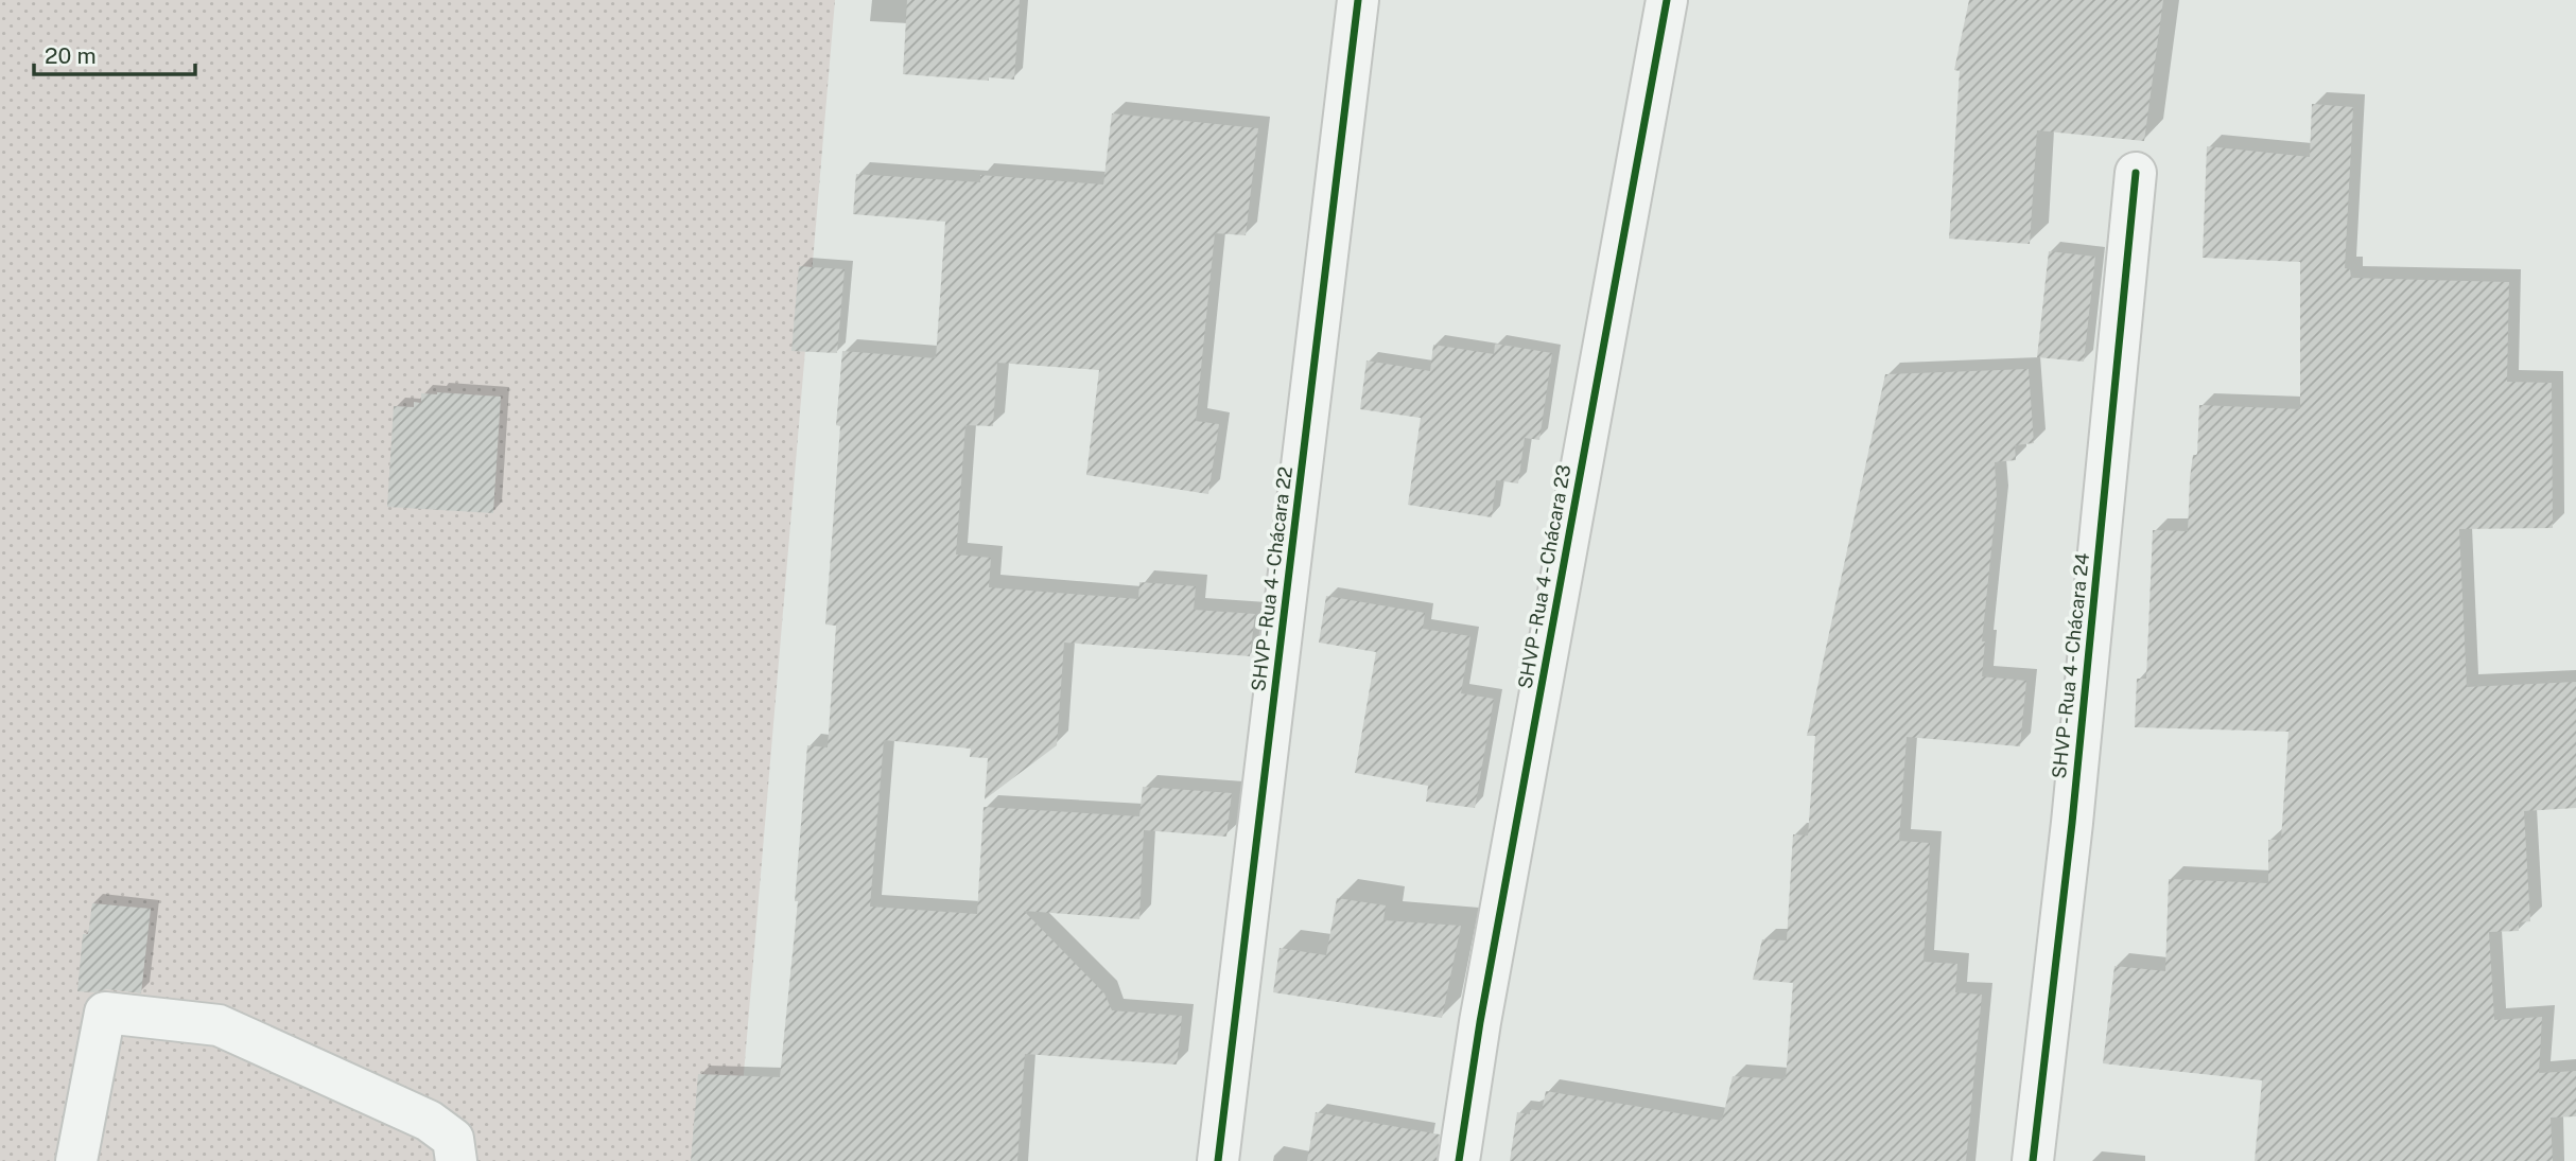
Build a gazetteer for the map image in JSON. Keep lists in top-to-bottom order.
{
  "streets": {
    "street": ["SHVP - Rua 4 - Chácara 23", "SHVP - Rua 4 - Chácara 22", "SHVP - Rua 4 - Chácara 24"]
  },
  "scale_bar": "20 m"
}
